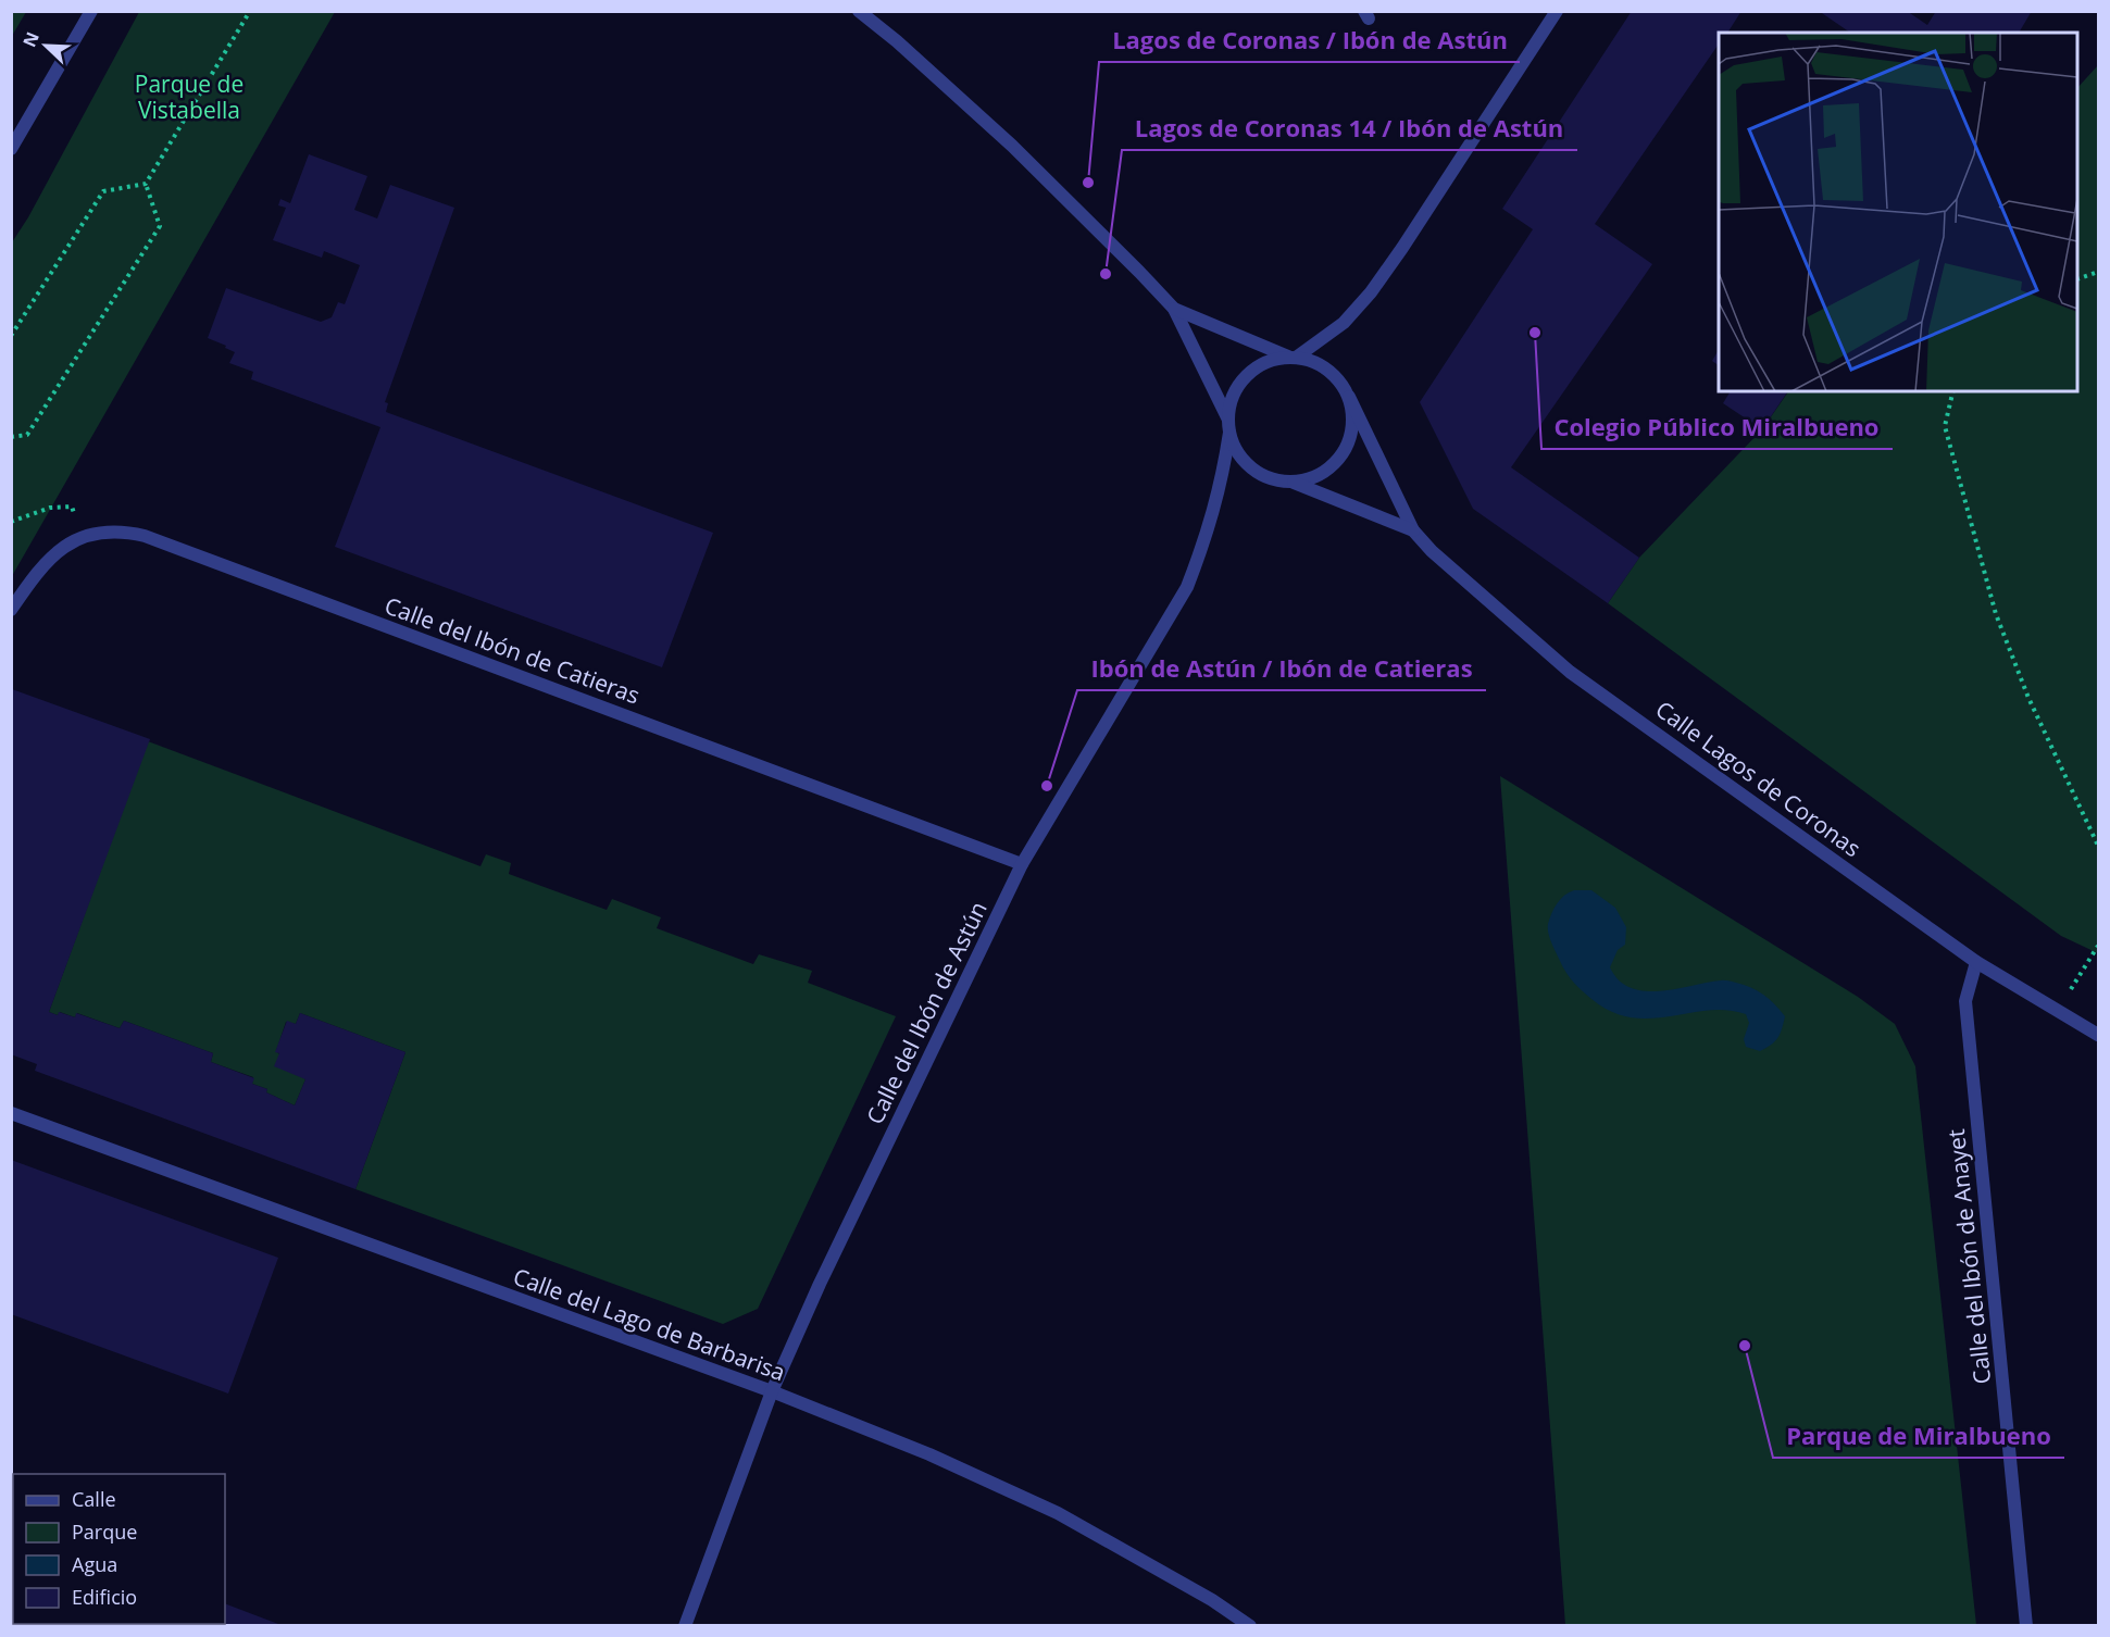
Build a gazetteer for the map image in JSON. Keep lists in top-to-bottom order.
{
  "streets": {
    "street": [
      "Calle del Ibón de Catieras",
      "Calle Lagos de Coronas",
      "Calle del Ibón de Astún",
      "Calle del Ibón de Anayet",
      "Calle del Lago de Barbarisa"
    ]
  },
  "crossings": [
    ["Calle del Ibón de Catieras", "Calle del Ibón de Astún"],
    ["Calle Lagos de Coronas", "Calle del Ibón de Astún"],
    ["Calle Lagos de Coronas", "Calle del Ibón de Anayet"],
    ["Calle del Ibón de Astún", "Calle del Lago de Barbarisa"]
  ],
  "parks": ["Parque de Vistabella"],
  "places": [
    "Lagos de Coronas / Ibón de Astún",
    "Lagos de Coronas 14 / Ibón de Astún",
    "Colegio Público Miralbueno",
    "Ibón de Astún / Ibón de Catieras",
    "Parque de Miralbueno"
  ],
  "legend": [
    "Calle",
    "Parque",
    "Agua",
    "Edificio"
  ],
  "north": "top left"
}
